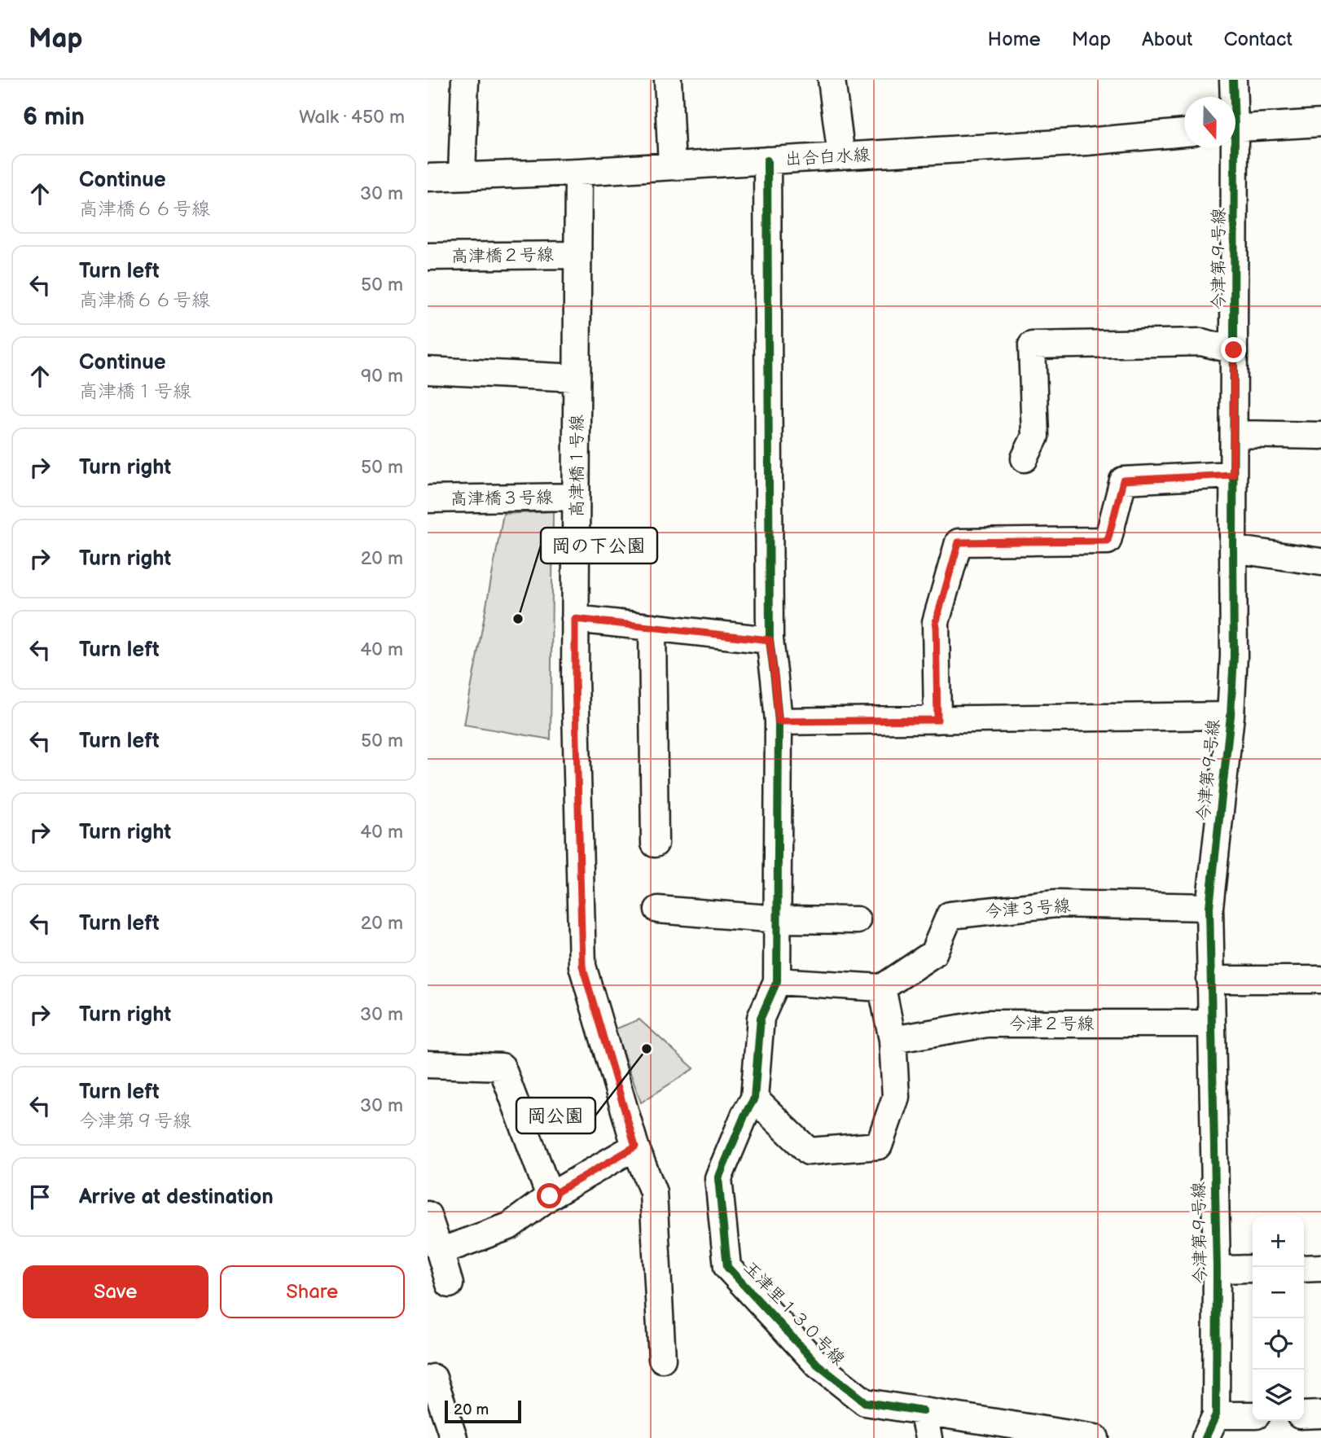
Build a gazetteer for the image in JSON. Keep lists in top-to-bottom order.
{
  "streets": {
    "street": [
      "出合白水線",
      "高津橋２号線",
      "今津第９号線",
      "高津橋１号線",
      "高津橋３号線",
      "今津３号線",
      "今津２号線",
      "玉津里１３０号線"
    ]
  },
  "crossings": [
    ["出合白水線", "高津橋１号線"],
    ["高津橋２号線", "高津橋１号線"],
    ["今津第９号線", "今津３号線"],
    ["今津第９号線", "今津２号線"],
    ["高津橋１号線", "高津橋３号線"],
    ["今津３号線", "今津２号線"],
    ["今津３号線", "玉津里１３０号線"],
    ["今津２号線", "玉津里１３０号線"]
  ],
  "places": ["岡の下公園", "岡公園"],
  "scale_bar": "20 m",
  "north": "bottom",
  "page": {
    "header": "Map",
    "nav": [
      "Home",
      "Map",
      "About",
      "Contact"
    ],
    "heading": ["6 min", "Walk · 450 m"],
    "list": [
      ["Continue", "高津橋６６号線", "30 m"],
      ["Turn left", "高津橋６６号線", "50 m"],
      ["Continue", "高津橋１号線", "90 m"],
      ["Turn right", "50 m"],
      ["Turn right", "20 m"],
      ["Turn left", "40 m"],
      ["Turn left", "50 m"],
      ["Turn right", "40 m"],
      ["Turn left", "20 m"],
      ["Turn right", "30 m"],
      ["Turn left", "今津第９号線", "30 m"],
      "Arrive at destination"
    ],
    "map_buttons": ["+", "−"],
    "buttons": ["Save", "Share"],
    "scale": "20 m"
  }
}
